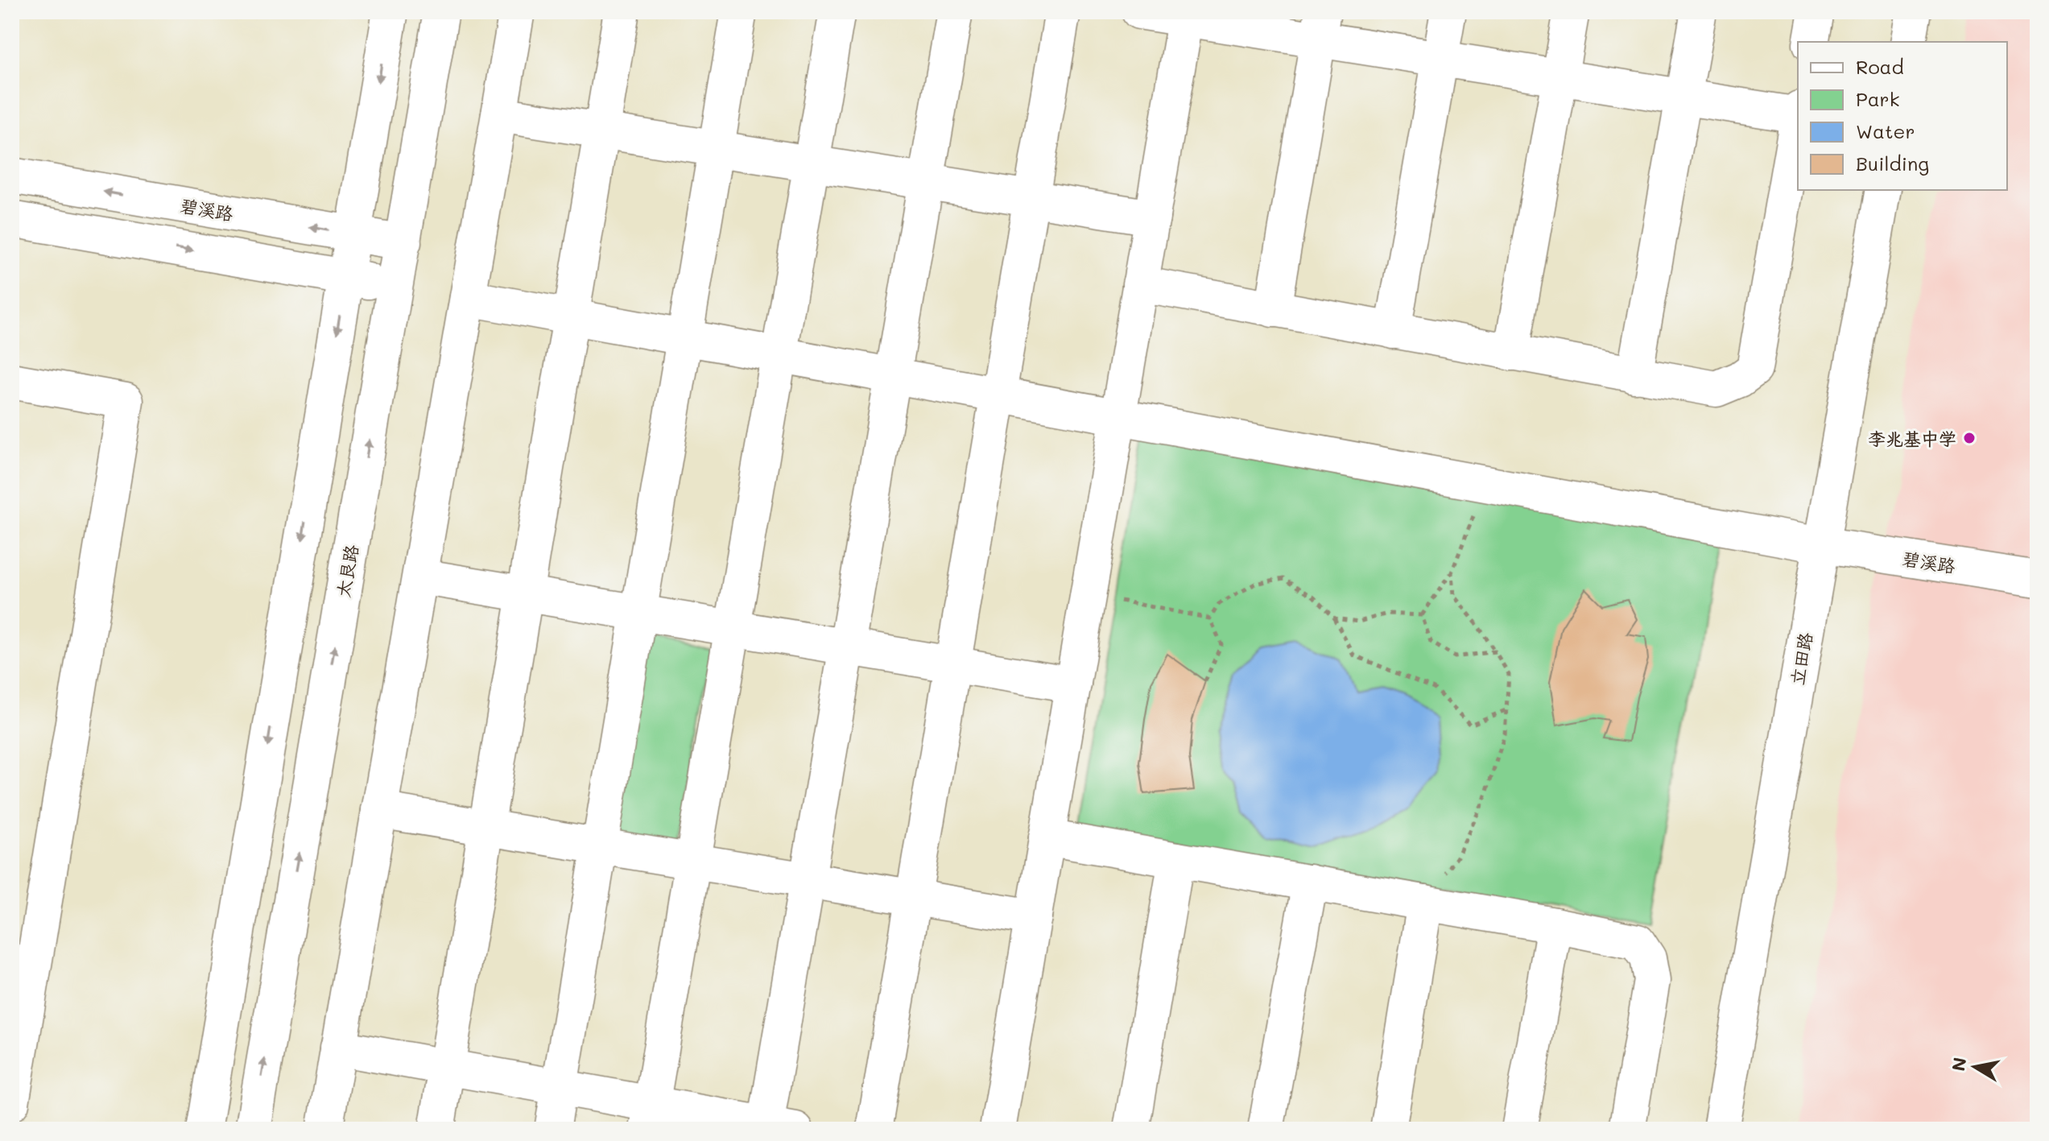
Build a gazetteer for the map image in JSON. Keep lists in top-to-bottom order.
{
  "streets": {
    "street": ["碧溪路", "太艮路", "立田路"]
  },
  "crossings": [
    ["碧溪路", "太艮路"],
    ["碧溪路", "立田路"]
  ],
  "places": ["李兆基中学"],
  "legend": [
    "Road",
    "Park",
    "Water",
    "Building"
  ],
  "north": "left"
}
